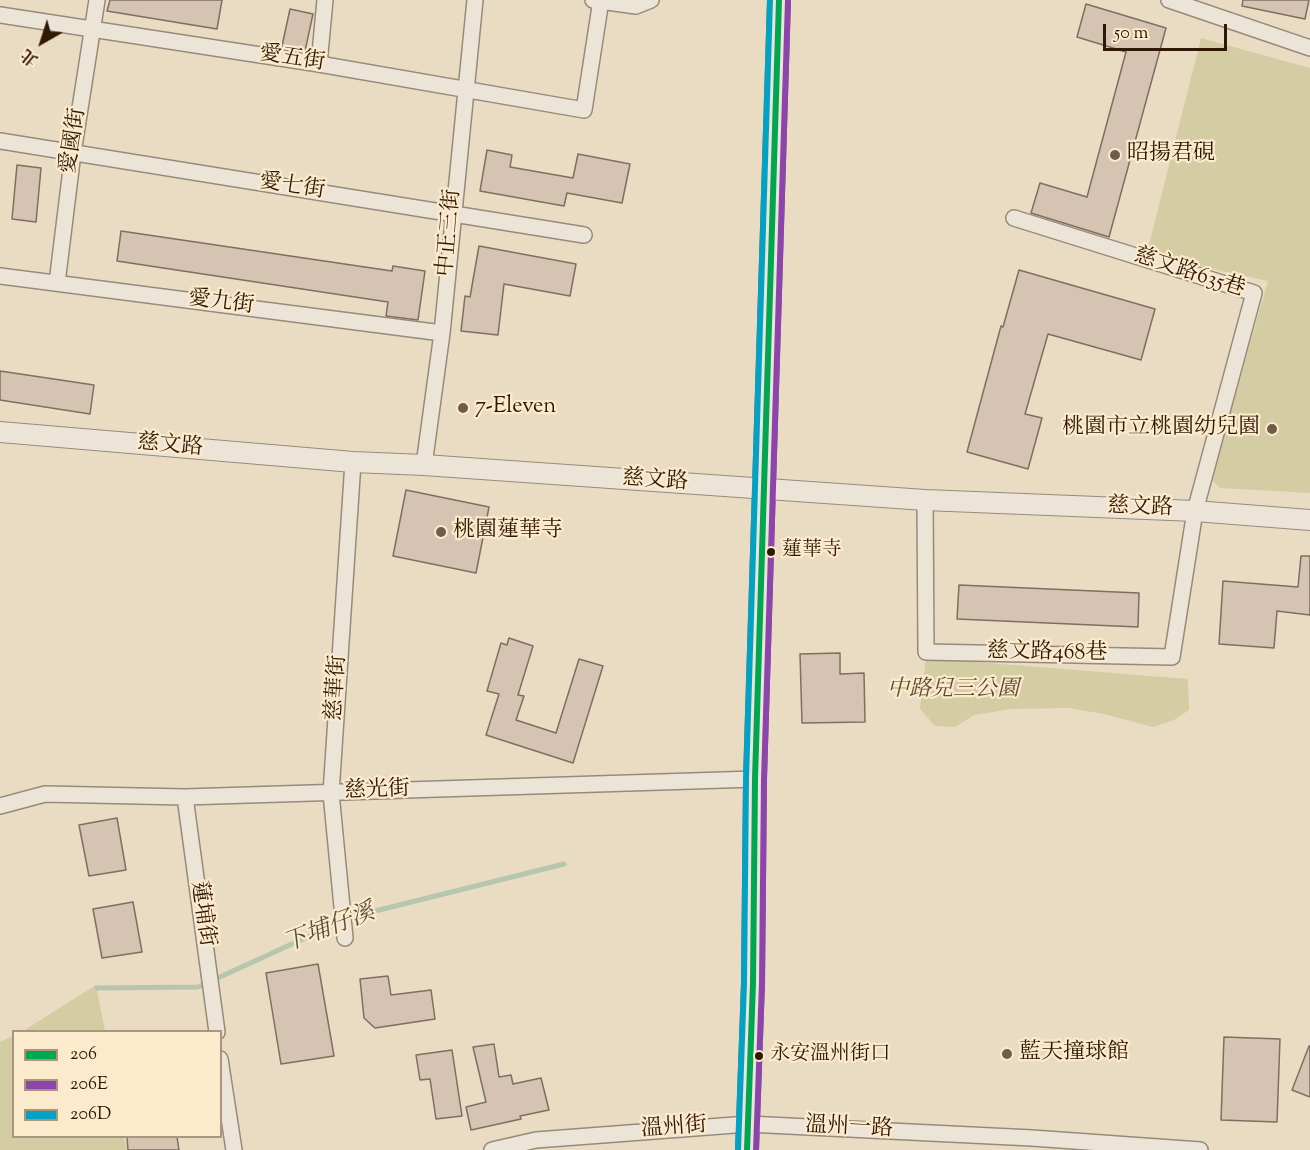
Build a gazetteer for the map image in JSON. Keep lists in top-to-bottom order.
{
  "streets": {
    "street": [
      "愛五街",
      "愛國街",
      "愛七街",
      "中正三街",
      "慈文路635巷",
      "愛九街",
      "慈文路",
      "慈文路468巷",
      "慈華街",
      "慈光街",
      "蓮埔街",
      "溫州街",
      "溫州一路"
    ]
  },
  "crossings": [
    ["愛五街", "愛國街"],
    ["愛五街", "中正三街"],
    ["愛國街", "愛七街"],
    ["愛國街", "愛九街"],
    ["愛七街", "中正三街"],
    ["中正三街", "愛九街"],
    ["中正三街", "慈文路"],
    ["慈文路635巷", "慈文路"],
    ["慈文路635巷", "慈文路468巷"],
    ["慈文路", "慈文路468巷"],
    ["慈文路", "慈華街"],
    ["慈華街", "慈光街"],
    ["慈光街", "蓮埔街"],
    ["溫州街", "溫州一路"]
  ],
  "water": ["下埔仔溪"],
  "parks": ["中路兒三公園"],
  "places": [
    "昭揚君硯",
    "7-Eleven",
    "桃園市立桃園幼兒園",
    "桃園蓮華寺",
    "蓮華寺",
    "藍天撞球館",
    "永安溫州街口"
  ],
  "lines": ["transit line 206", "transit line 206E", "transit line 206D"],
  "legend": ["206", "206E", "206D"],
  "scale_bar": "50 m",
  "north": "bottom left"
}
